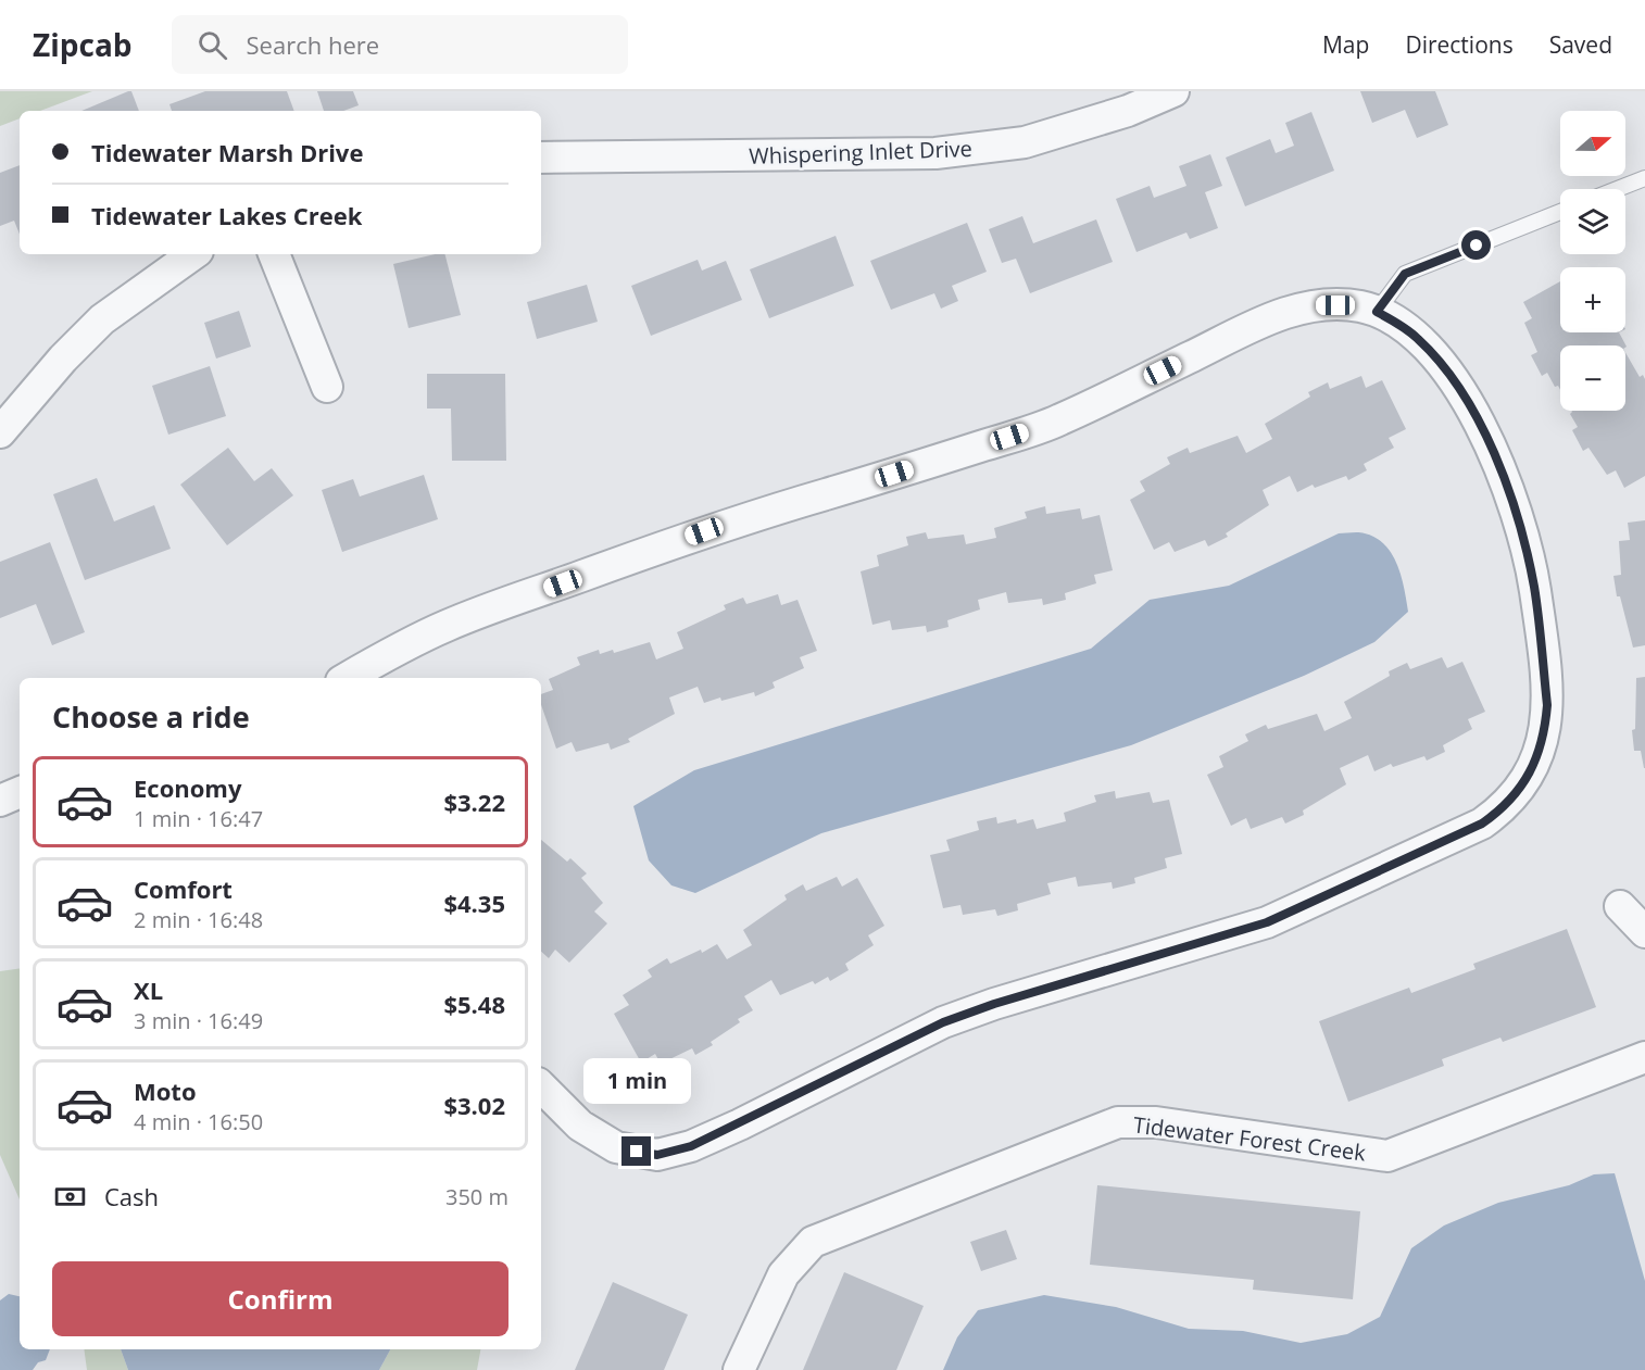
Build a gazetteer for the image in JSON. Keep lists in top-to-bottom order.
{
  "streets": {
    "street": ["Whispering Inlet Drive", "Tidewater Forest Creek"]
  },
  "north": "right",
  "page": {
    "header": "Zipcab",
    "search": "Search here",
    "nav": ["Map", "Directions", "Saved"],
    "map_buttons": ["+", "−"],
    "banner": ["Tidewater Marsh Drive", "Tidewater Lakes Creek"],
    "heading": "Choose a ride",
    "list": [
      {
        "name": "Economy",
        "note": "1 min · 16:47",
        "value": "$3.22"
      },
      {
        "name": "Comfort",
        "note": "2 min · 16:48",
        "value": "$4.35"
      },
      {
        "name": "XL",
        "note": "3 min · 16:49",
        "value": "$5.48"
      },
      {
        "name": "Moto",
        "note": "4 min · 16:50",
        "value": "$3.02"
      }
    ],
    "bubble": "1 min",
    "pay": ["Cash", "350 m"],
    "buttons": "Confirm"
  }
}
